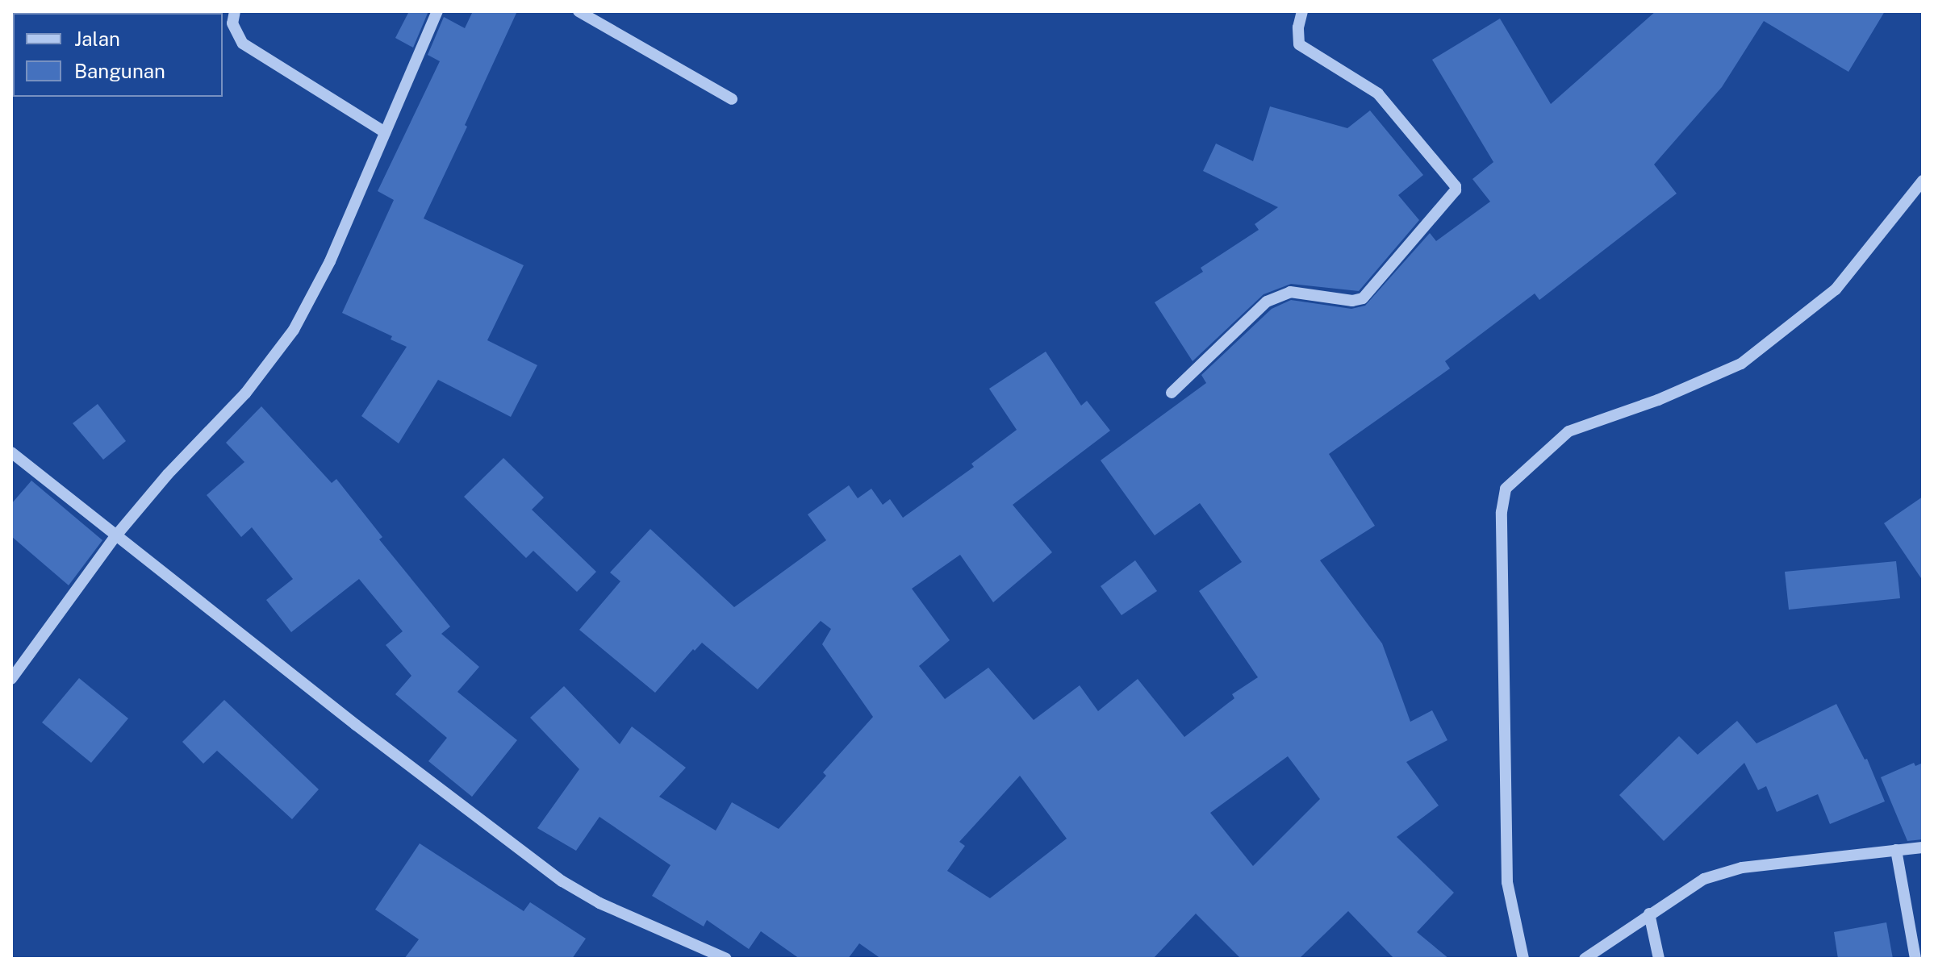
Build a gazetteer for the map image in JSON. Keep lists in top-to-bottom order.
{
  "legend": ["Jalan", "Bangunan"]
}
